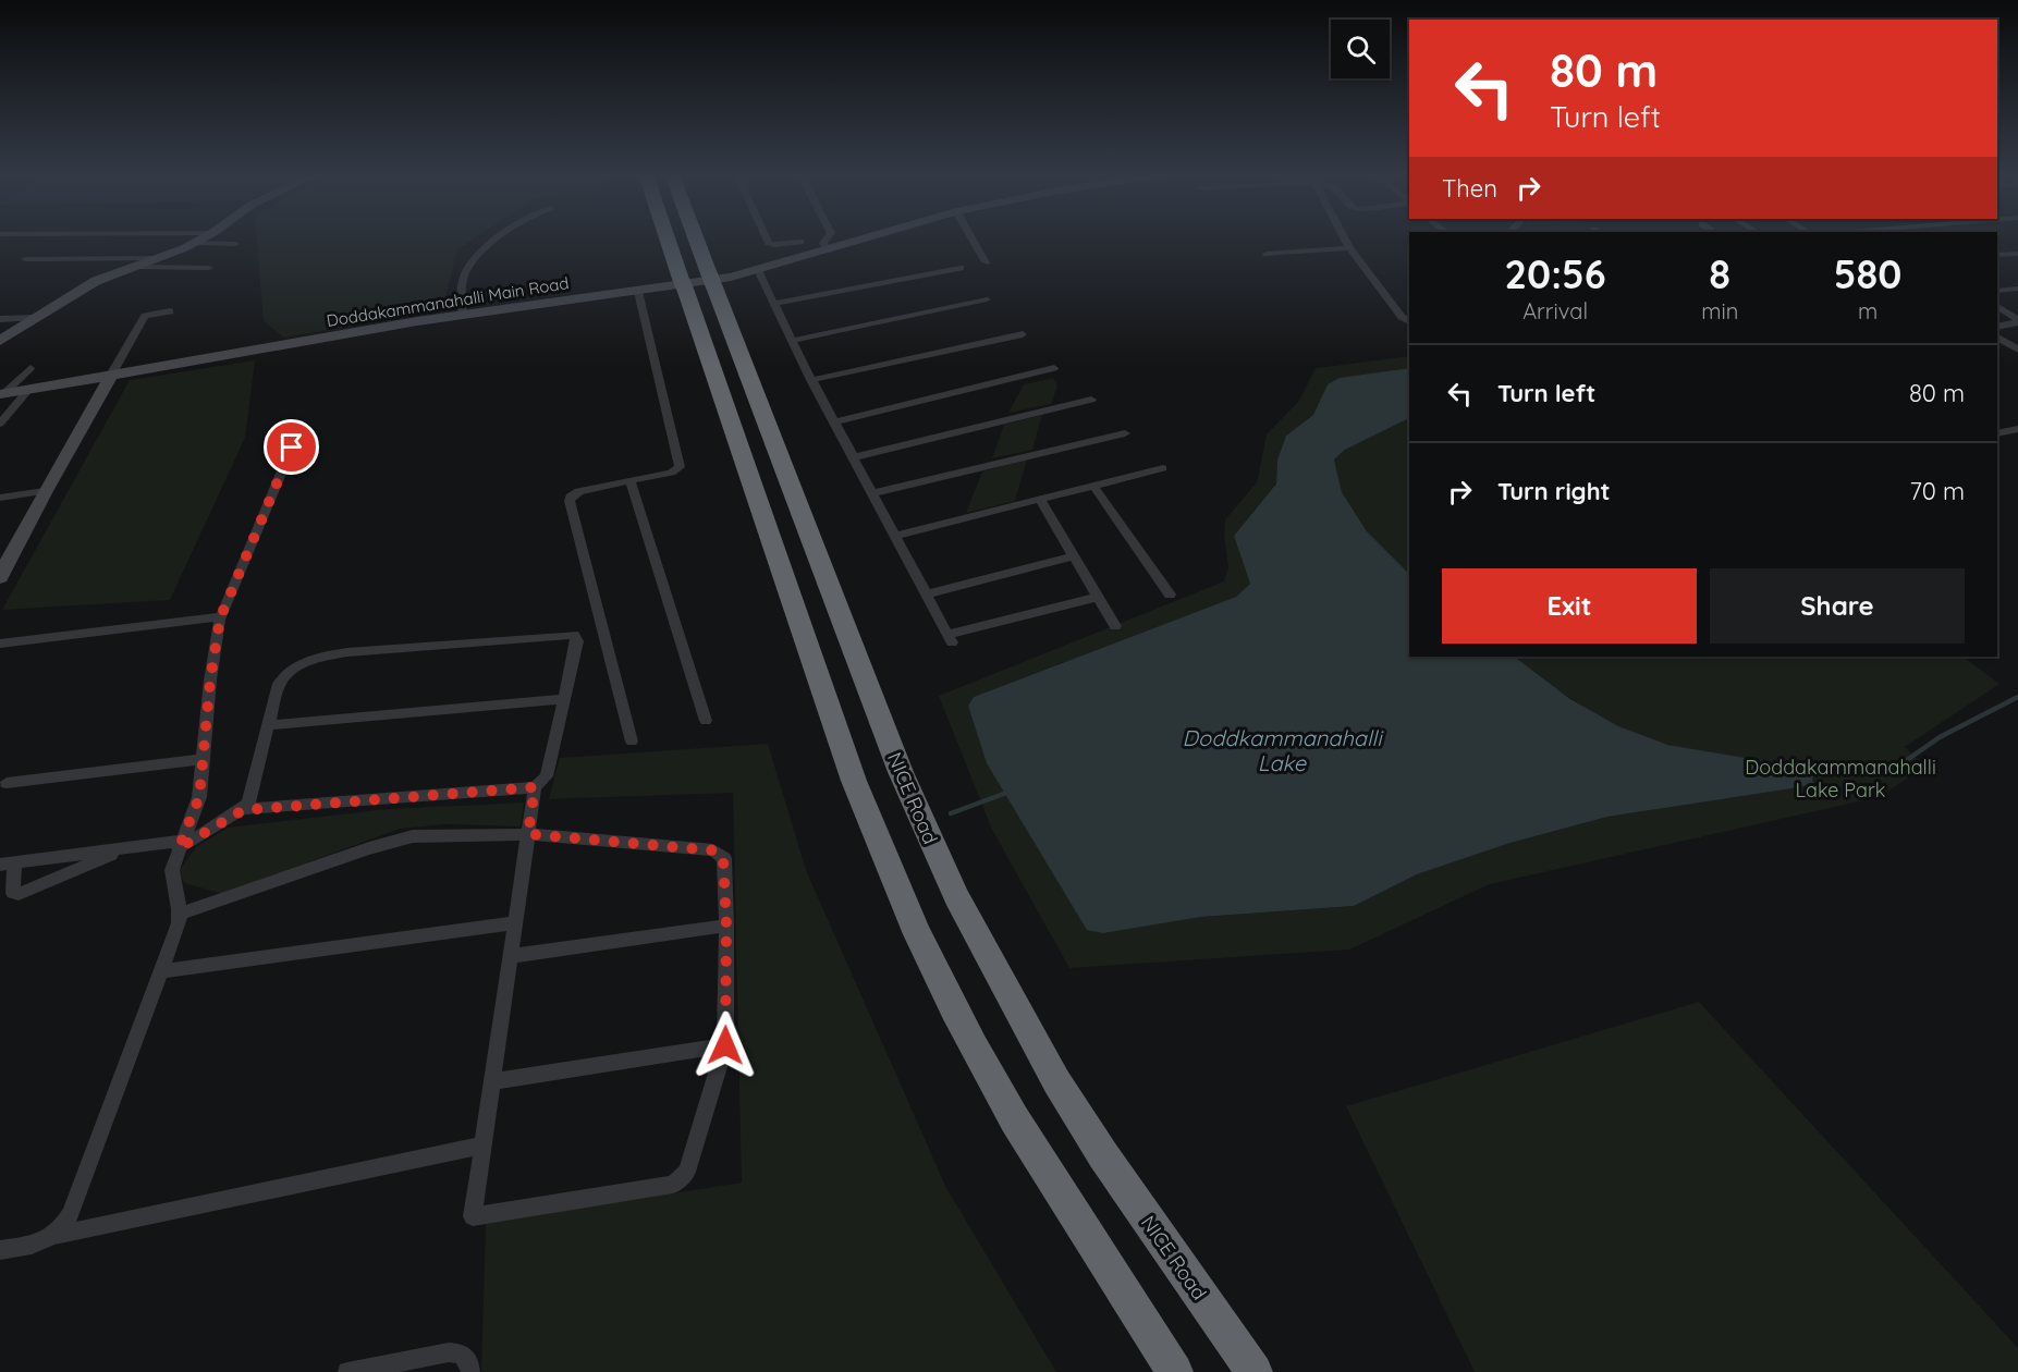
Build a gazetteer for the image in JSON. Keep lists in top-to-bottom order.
{
  "streets": {
    "highway": ["NICE Road"],
    "street": ["Doddakammanahalli Main Road"]
  },
  "water": ["Doddkammanahalli Lake"],
  "parks": ["Doddakammanahalli Lake Park"],
  "page": {
    "turn": ["80 m", "Turn left"],
    "then": "Then",
    "eta": [
      "20:56",
      "Arrival",
      "8",
      "min",
      "580",
      "m"
    ],
    "list": [
      {
        "name": "Turn left",
        "value": "80 m"
      },
      {
        "name": "Turn right",
        "value": "70 m"
      }
    ],
    "buttons": ["Exit", "Share"]
  }
}
